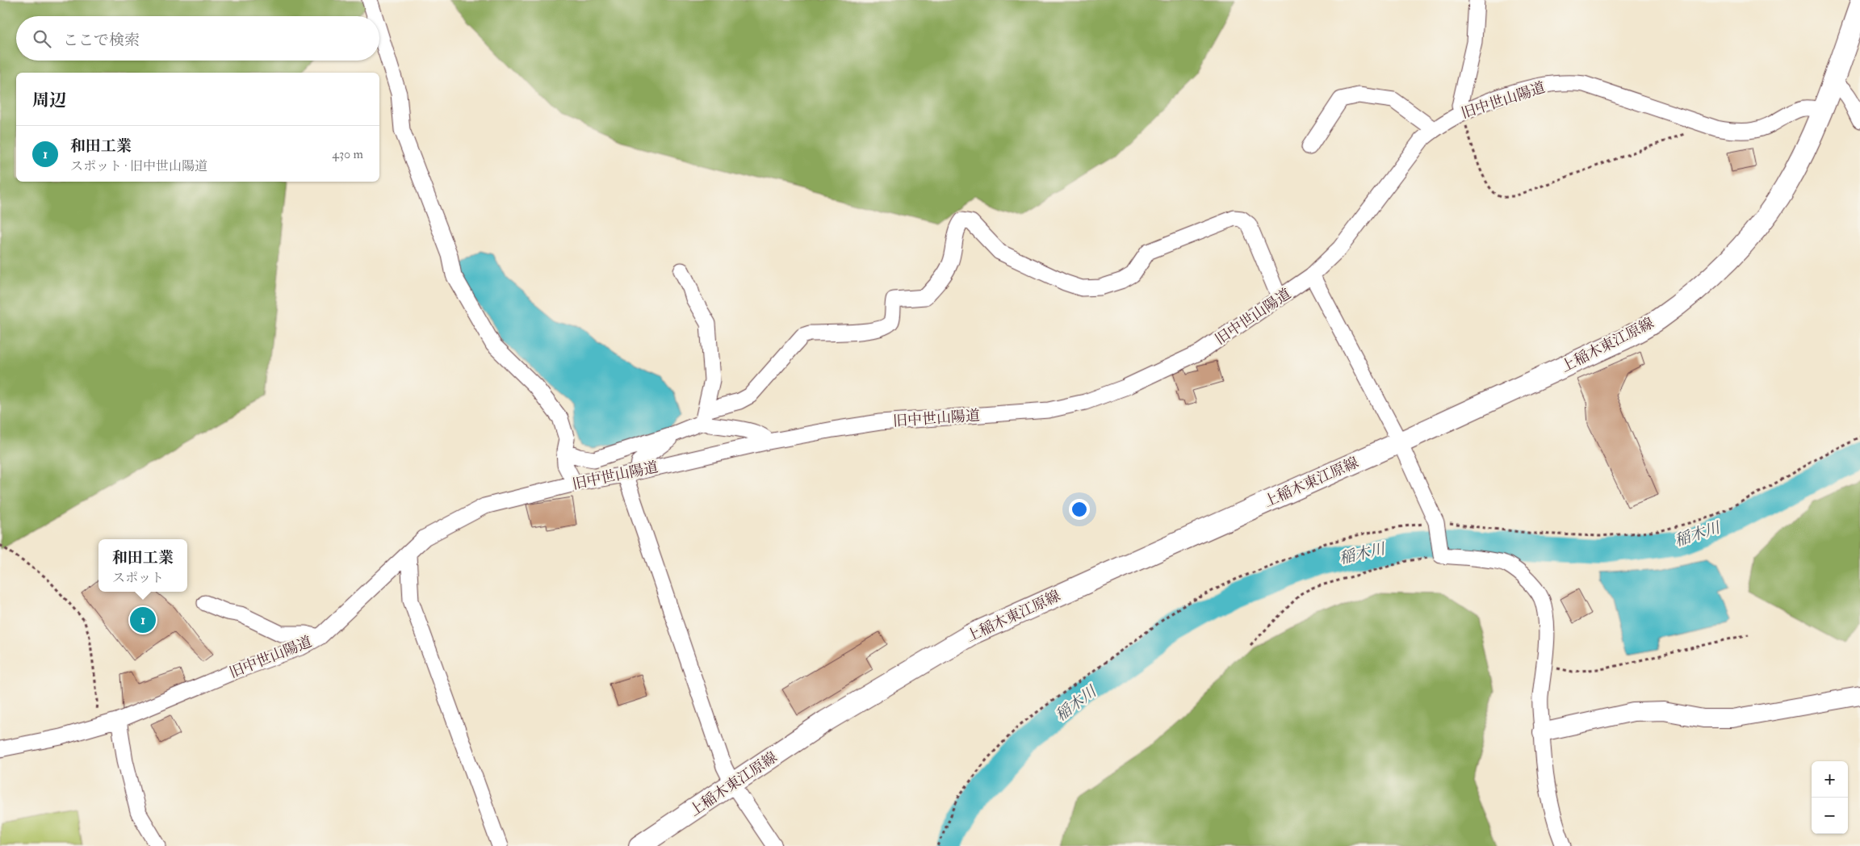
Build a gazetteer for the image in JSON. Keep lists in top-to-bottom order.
{
  "streets": {
    "main road": ["上稲木東江原線"],
    "street": ["旧中世山陽道"]
  },
  "crossings": [
    ["旧中世山陽道", "上稲木東江原線"]
  ],
  "water": ["稲木川"],
  "page": {
    "search": "ここで検索",
    "heading": "周辺",
    "list": [
      {
        "mark": "1",
        "name": "和田工業",
        "note": "スポット · 旧中世山陽道",
        "value": "430 m"
      }
    ],
    "popup": ["和田工業", "スポット"],
    "pins": "1",
    "map_buttons": ["+", "−"]
  }
}
